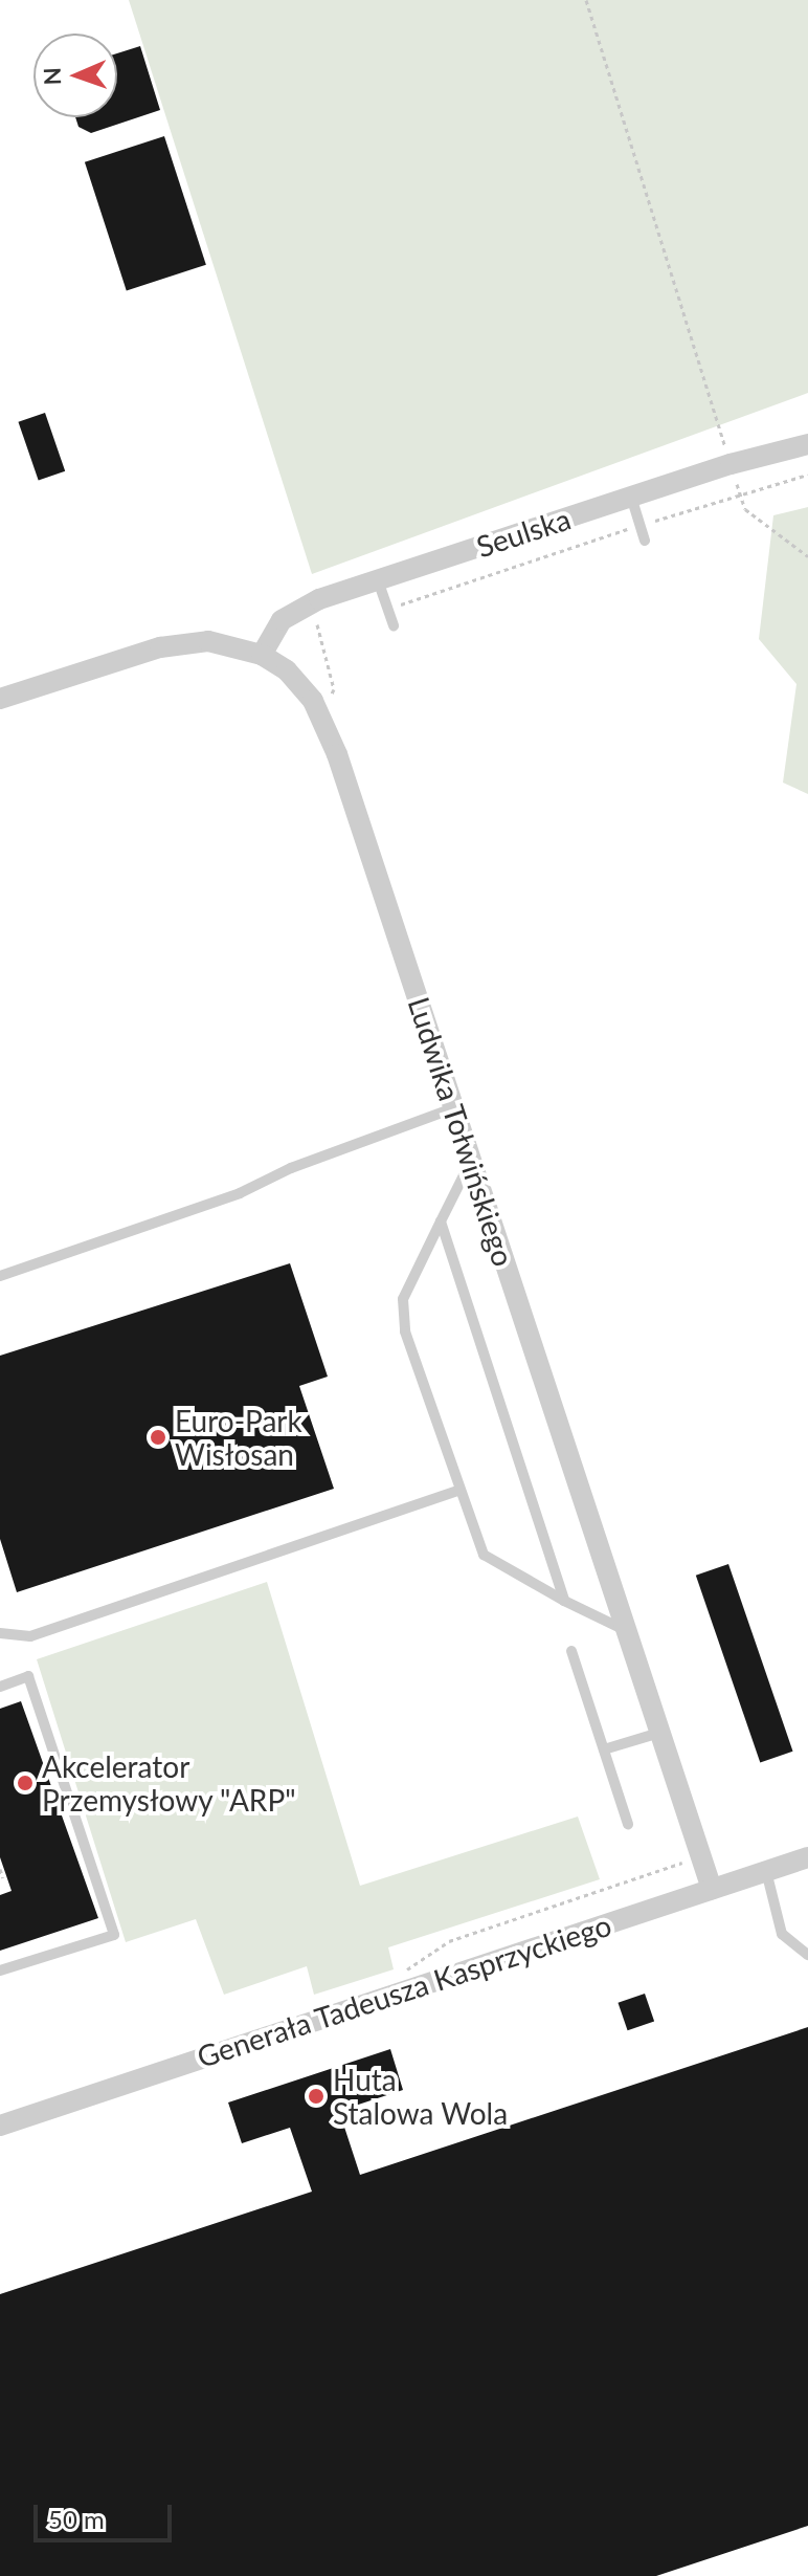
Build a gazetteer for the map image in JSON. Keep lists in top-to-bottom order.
{
  "streets": {
    "street": ["Seulska", "Ludwika Tołwińskiego", "Generała Tadeusza Kasprzyckiego"]
  },
  "crossings": [
    ["Seulska", "Ludwika Tołwińskiego"],
    ["Ludwika Tołwińskiego", "Generała Tadeusza Kasprzyckiego"]
  ],
  "places": ["Euro-Park Wisłosan", "Akcelerator Przemysłowy \"ARP\"", "Huta Stalowa Wola"],
  "scale_bar": "50 m",
  "north": "left"
}
